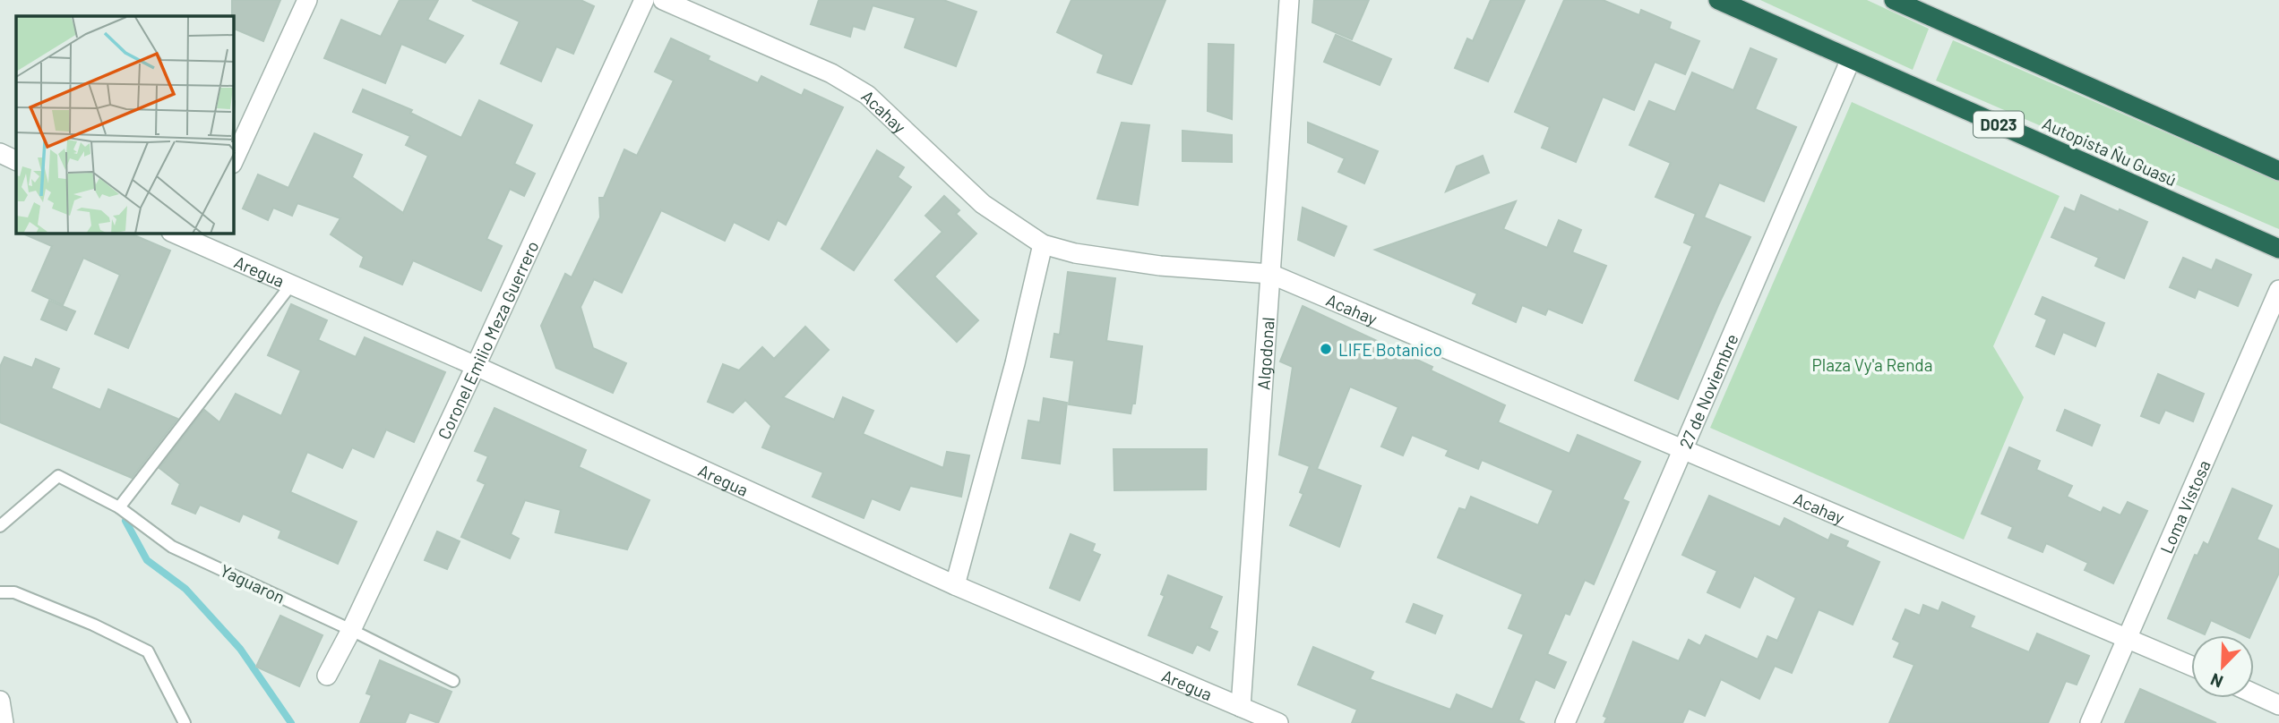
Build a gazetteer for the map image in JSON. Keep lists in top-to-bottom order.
{
  "streets": {
    "highway": ["D023", "Autopista Ñu Guasú"],
    "street": [
      "Acahay",
      "Aregua",
      "Coronel Emilio Meza Guerrero",
      "Algodonal",
      "27 de Noviembre",
      "Loma Vistosa"
    ],
    "lane": ["Yaguaron"]
  },
  "crossings": [
    ["Acahay", "Algodonal"],
    ["Acahay", "27 de Noviembre"],
    ["Acahay", "Loma Vistosa"],
    ["Autopista Ñu Guasú", "27 de Noviembre"],
    ["Aregua", "Coronel Emilio Meza Guerrero"],
    ["Aregua", "Algodonal"],
    ["Coronel Emilio Meza Guerrero", "Yaguaron"]
  ],
  "parks": ["Plaza Vy'a Renda"],
  "places": ["LIFE Botanico"],
  "north": "bottom left"
}
